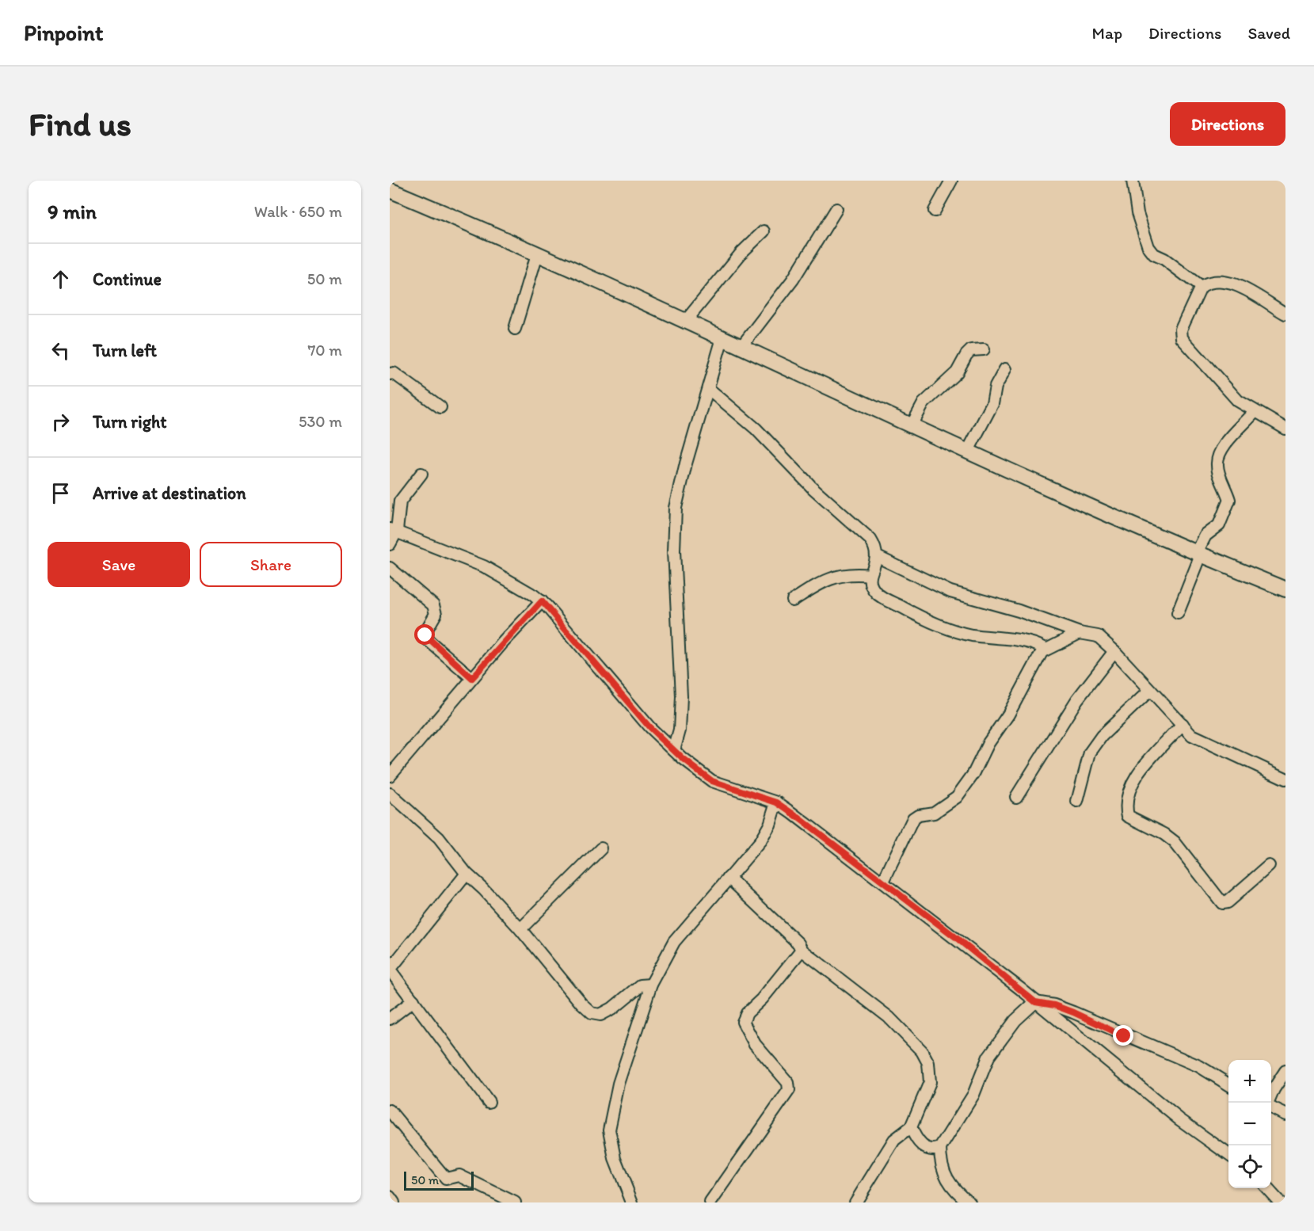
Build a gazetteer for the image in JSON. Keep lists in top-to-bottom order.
{
  "scale_bar": "50 m",
  "page": {
    "header": "Pinpoint",
    "nav": ["Map", "Directions", "Saved"],
    "buttons": [
      "Directions",
      ["Save", "Share"]
    ],
    "title": "Find us",
    "heading": ["9 min", "Walk · 650 m"],
    "list": [
      ["Continue", "50 m"],
      ["Turn left", "70 m"],
      ["Turn right", "530 m"],
      "Arrive at destination"
    ],
    "map_buttons": ["+", "−"],
    "scale": "50 m"
  }
}
